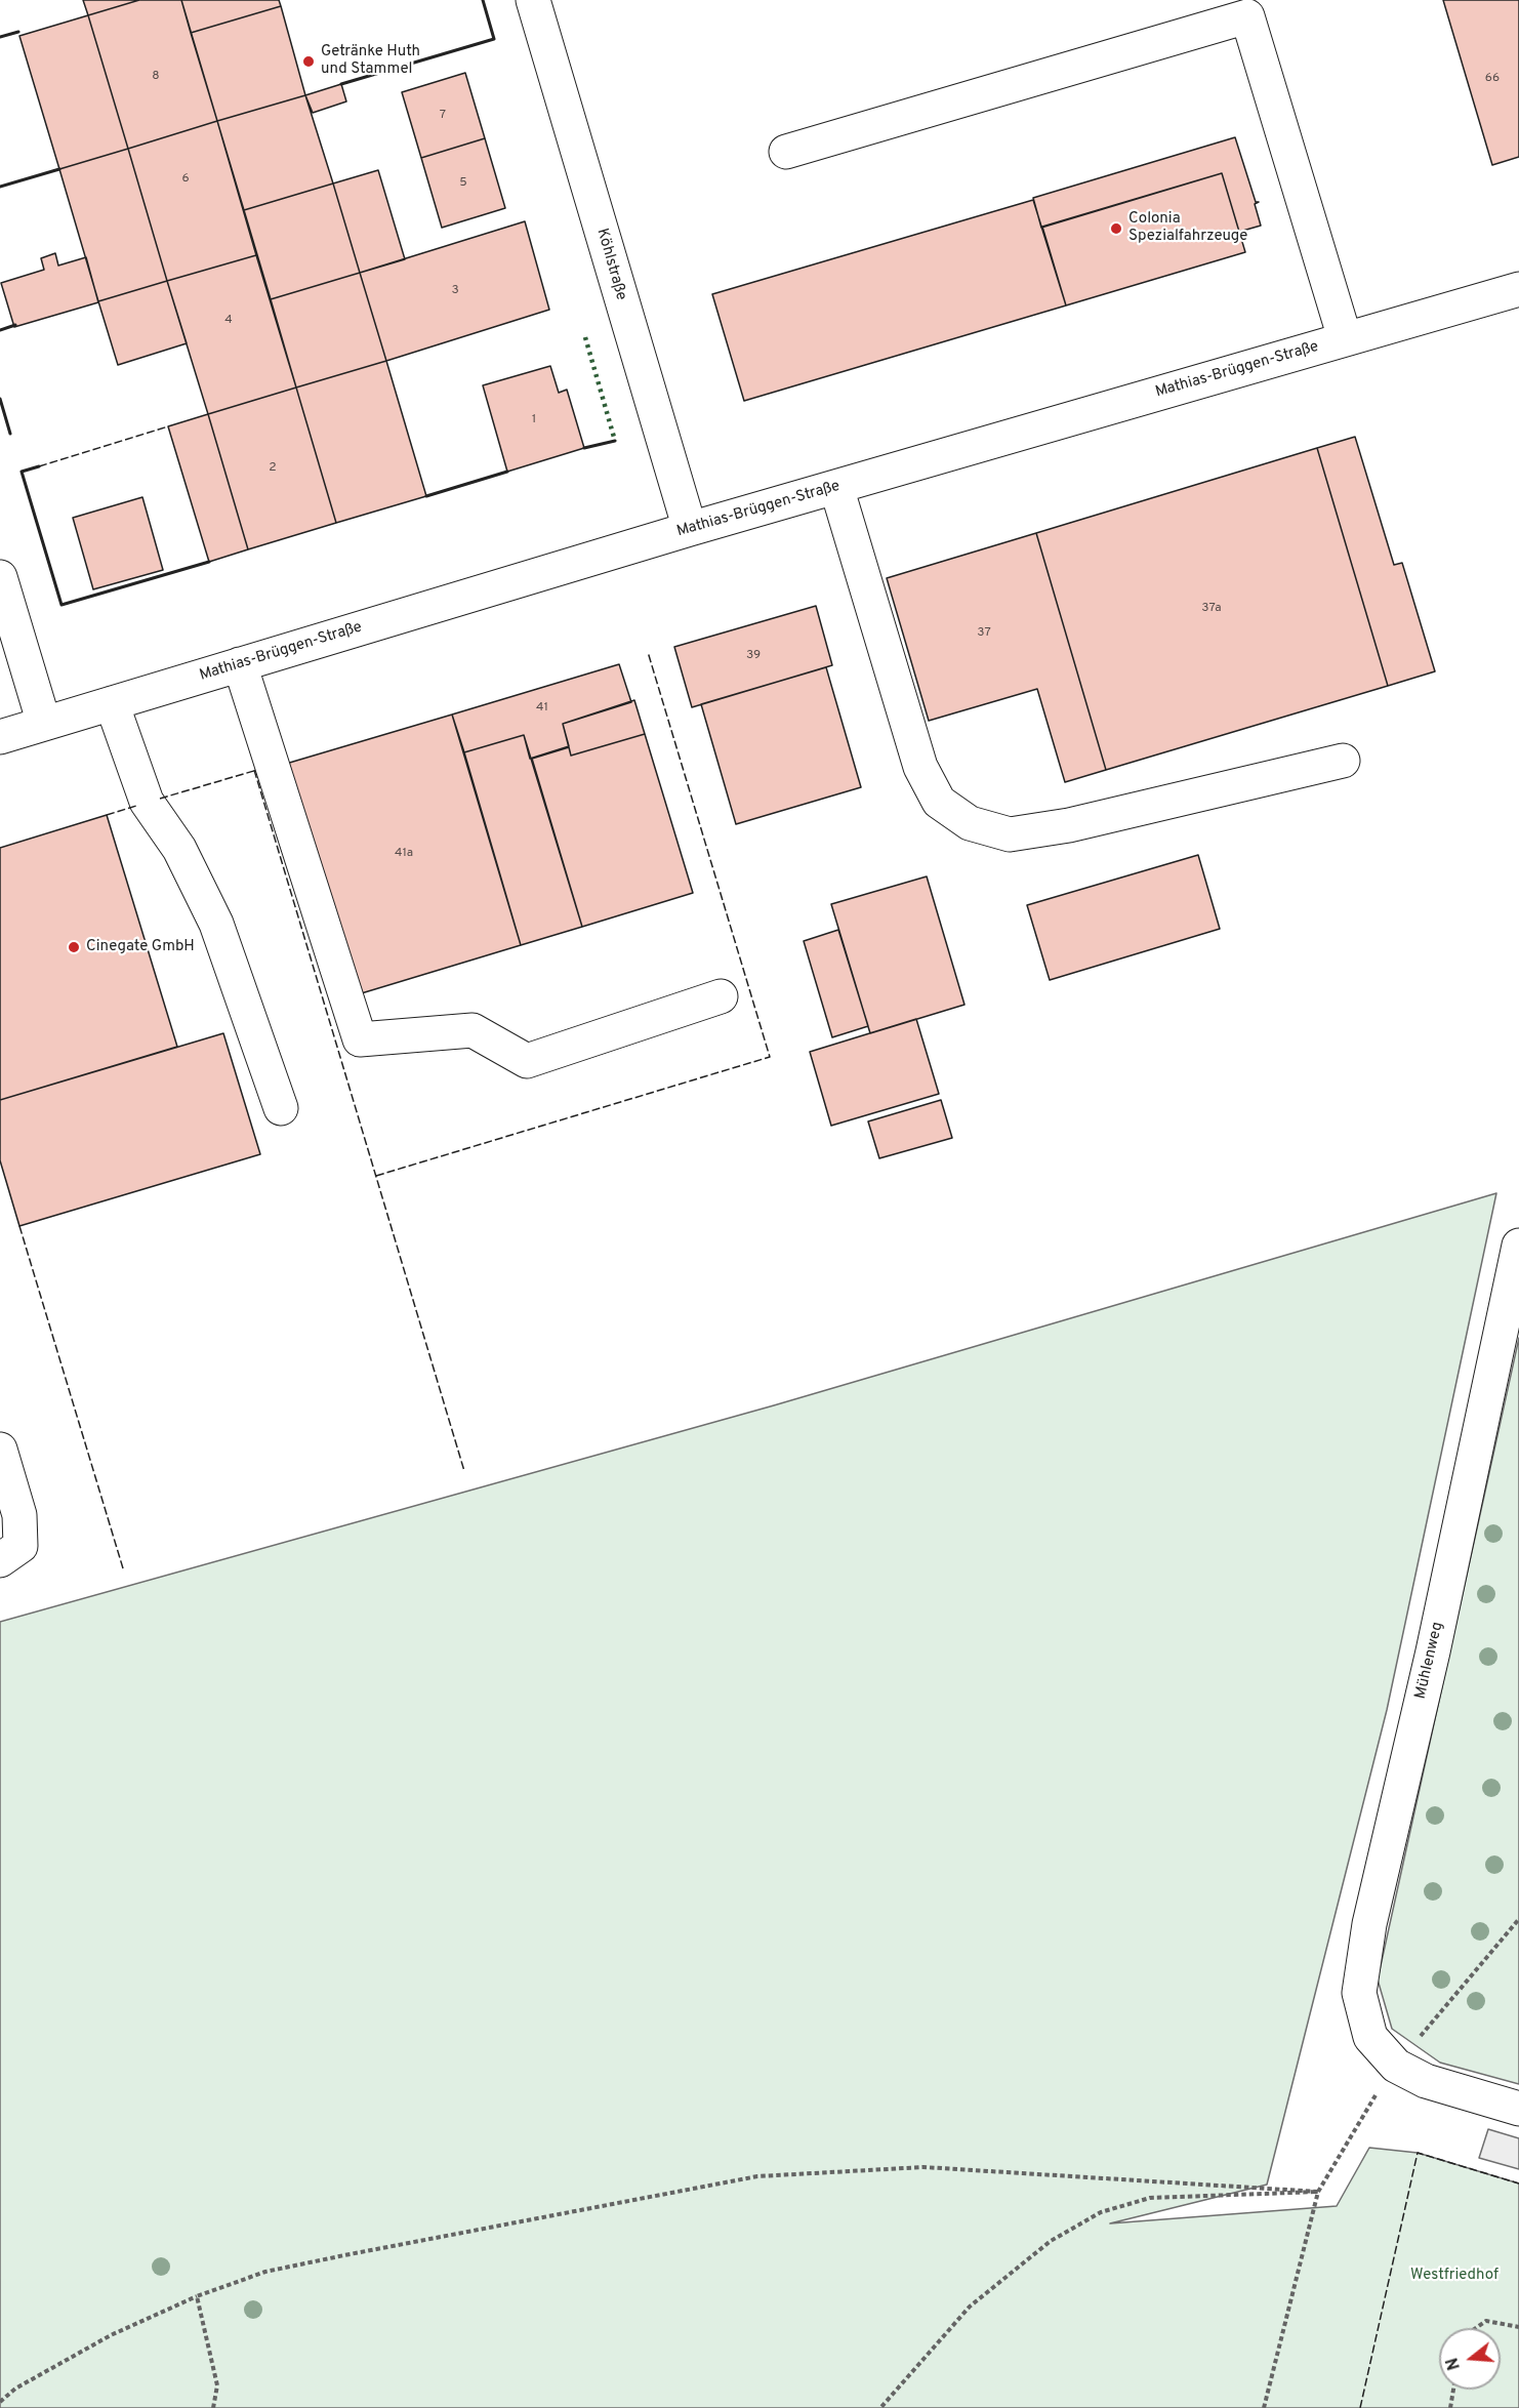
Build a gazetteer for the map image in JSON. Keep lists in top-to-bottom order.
{
  "streets": {
    "street": ["Köhlstraße", "Mathias-Brüggen-Straße", "Mühlenweg"]
  },
  "crossings": [
    ["Köhlstraße", "Mathias-Brüggen-Straße"]
  ],
  "parks": ["Westfriedhof"],
  "places": ["Getränke Huth und Stammel", "Colonia Spezialfahrzeuge", "Cinegate GmbH"],
  "house_numbers": [
    "8",
    "66",
    "7",
    "6",
    "5",
    "3",
    "4",
    "1",
    "2",
    "37a",
    "37",
    "39",
    "41",
    "41a"
  ],
  "north": "left"
}
